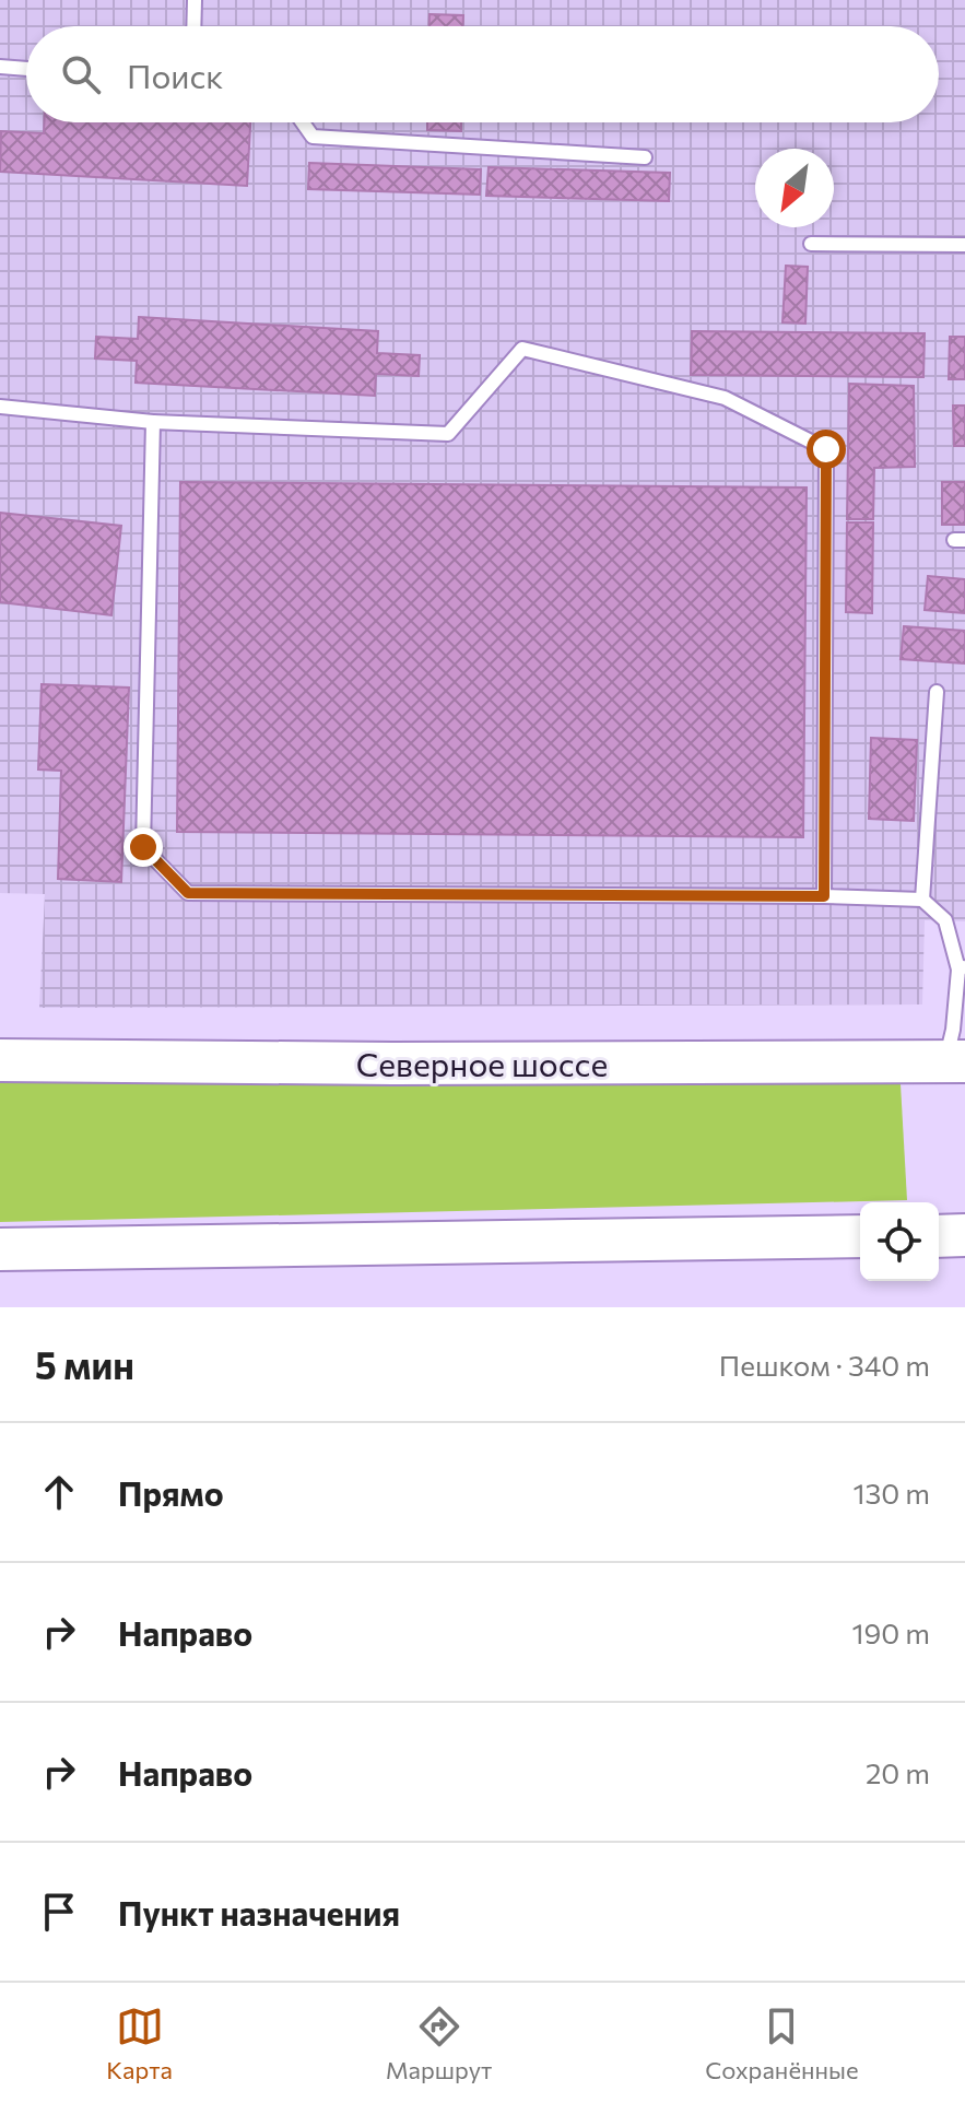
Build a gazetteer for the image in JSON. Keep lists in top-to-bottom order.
{
  "streets": {
    "main road": ["Северное шоссе"]
  },
  "north": "bottom left",
  "page": {
    "search": "Поиск",
    "heading": ["5 мин", "Пешком · 340 m"],
    "list": [
      ["Прямо", "130 m"],
      ["Направо", "190 m"],
      ["Направо", "20 m"],
      "Пункт назначения"
    ],
    "nav": ["Карта", "Маршрут", "Сохранённые"]
  }
}
